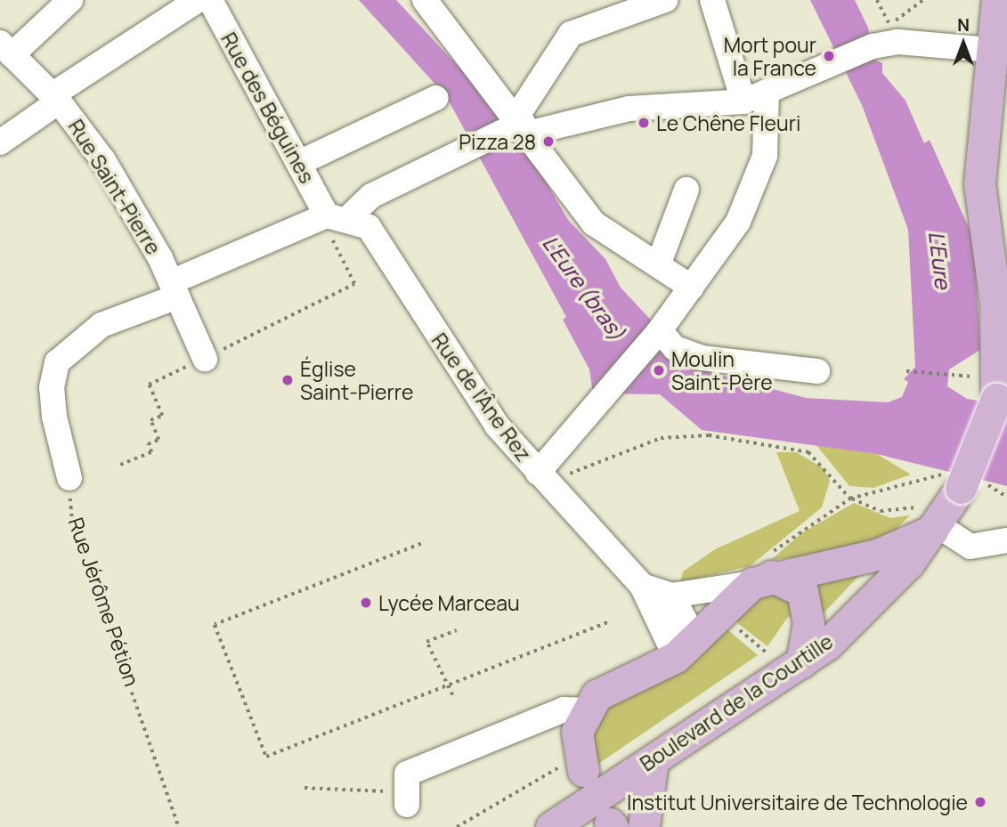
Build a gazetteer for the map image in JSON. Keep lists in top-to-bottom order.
{
  "streets": {
    "main road": ["Boulevard de la Courtille"],
    "street": ["Rue des Béguines", "Rue Saint-Pierre", "Rue de l'Âne Rez"],
    "path": ["Rue Jérôme Pétion"]
  },
  "crossings": [
    ["Rue des Béguines", "Rue de l'Âne Rez"]
  ],
  "water": ["L'Eure", "L'Eure (bras)"],
  "places": [
    "Mort pour la France",
    "Le Chêne Fleuri",
    "Pizza 28",
    "Moulin Saint-Père",
    "Église Saint-Pierre",
    "Lycée Marceau",
    "Institut Universitaire de Technologie"
  ],
  "north": "top"
}
